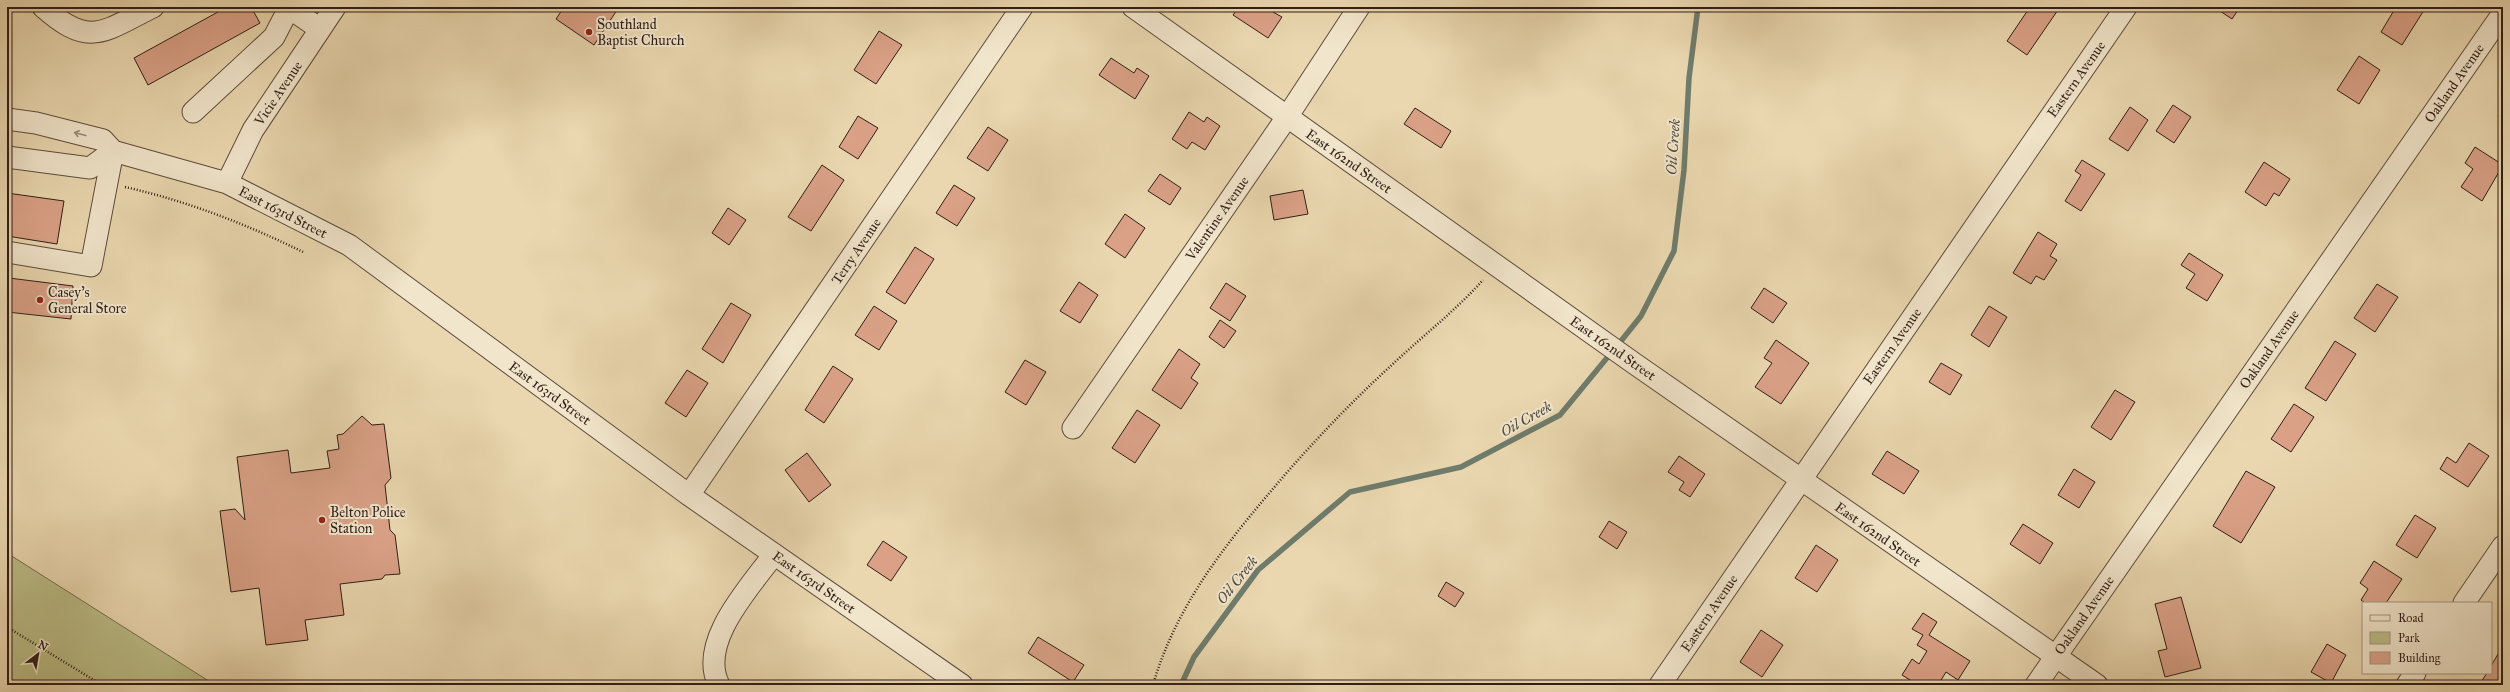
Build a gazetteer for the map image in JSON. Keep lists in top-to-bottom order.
{
  "streets": {
    "street": [
      "Eastern Avenue",
      "Oakland Avenue",
      "Vicie Avenue",
      "East 162nd Street",
      "East 163rd Street",
      "Valentine Avenue",
      "Terry Avenue"
    ]
  },
  "crossings": [
    ["Eastern Avenue", "East 162nd Street"],
    ["Oakland Avenue", "East 162nd Street"],
    ["Vicie Avenue", "East 163rd Street"],
    ["East 162nd Street", "Valentine Avenue"],
    ["East 163rd Street", "Terry Avenue"]
  ],
  "water": ["Oil Creek"],
  "places": ["Southland Baptist Church", "Casey's General Store", "Belton Police Station"],
  "legend": ["Road", "Park", "Building"],
  "north": "top right"
}
